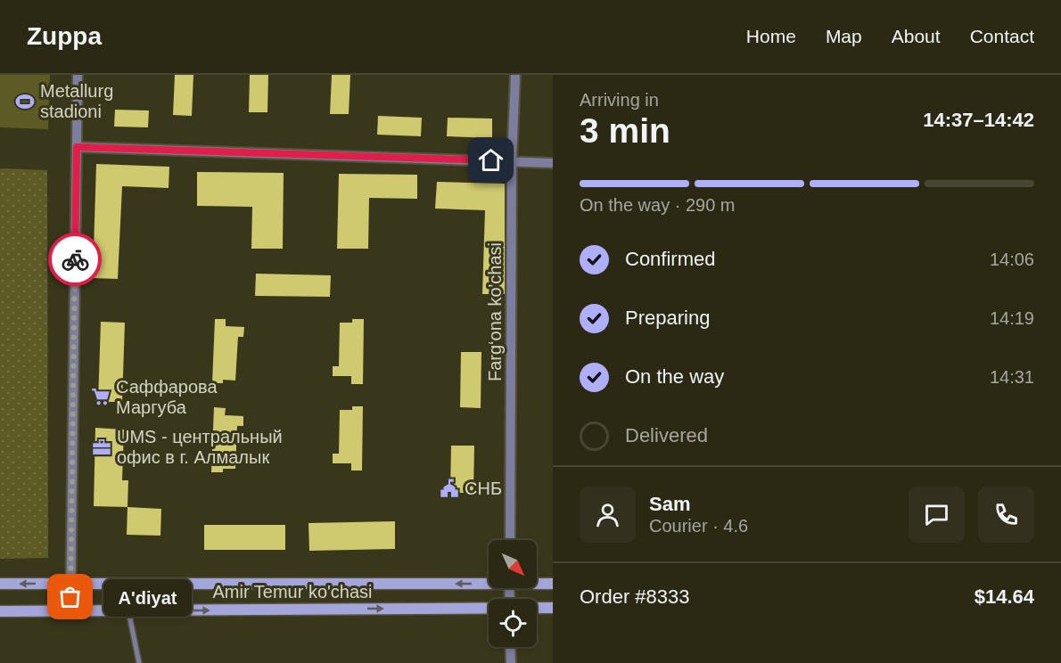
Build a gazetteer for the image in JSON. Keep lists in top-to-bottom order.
{
  "streets": {
    "main road": ["Amir Temur ko'chasi"],
    "street": ["Farg‘ona ko'chasi"]
  },
  "places": {
    "sports": ["Metallurg stadioni"],
    "supermarket": ["Саффарова Маргуба"],
    "office": ["UMS - центральный офис в г. Алмалык"],
    "public building": ["СНБ"],
    "other": ["A'diyat"]
  },
  "north": "bottom right",
  "page": {
    "header": "Zuppa",
    "nav": [
      "Home",
      "Map",
      "About",
      "Contact"
    ],
    "heading": ["3 min", "Arriving in", "14:37–14:42"],
    "panel": [
      "Sam",
      "Courier · 4.6",
      "Order #8333",
      "$14.64"
    ],
    "bar": "On the way · 290 m",
    "list": [
      ["Confirmed", "14:06"],
      ["Preparing", "14:19"],
      ["On the way", "14:31"],
      "Delivered"
    ],
    "bubble": "A'diyat"
  }
}
